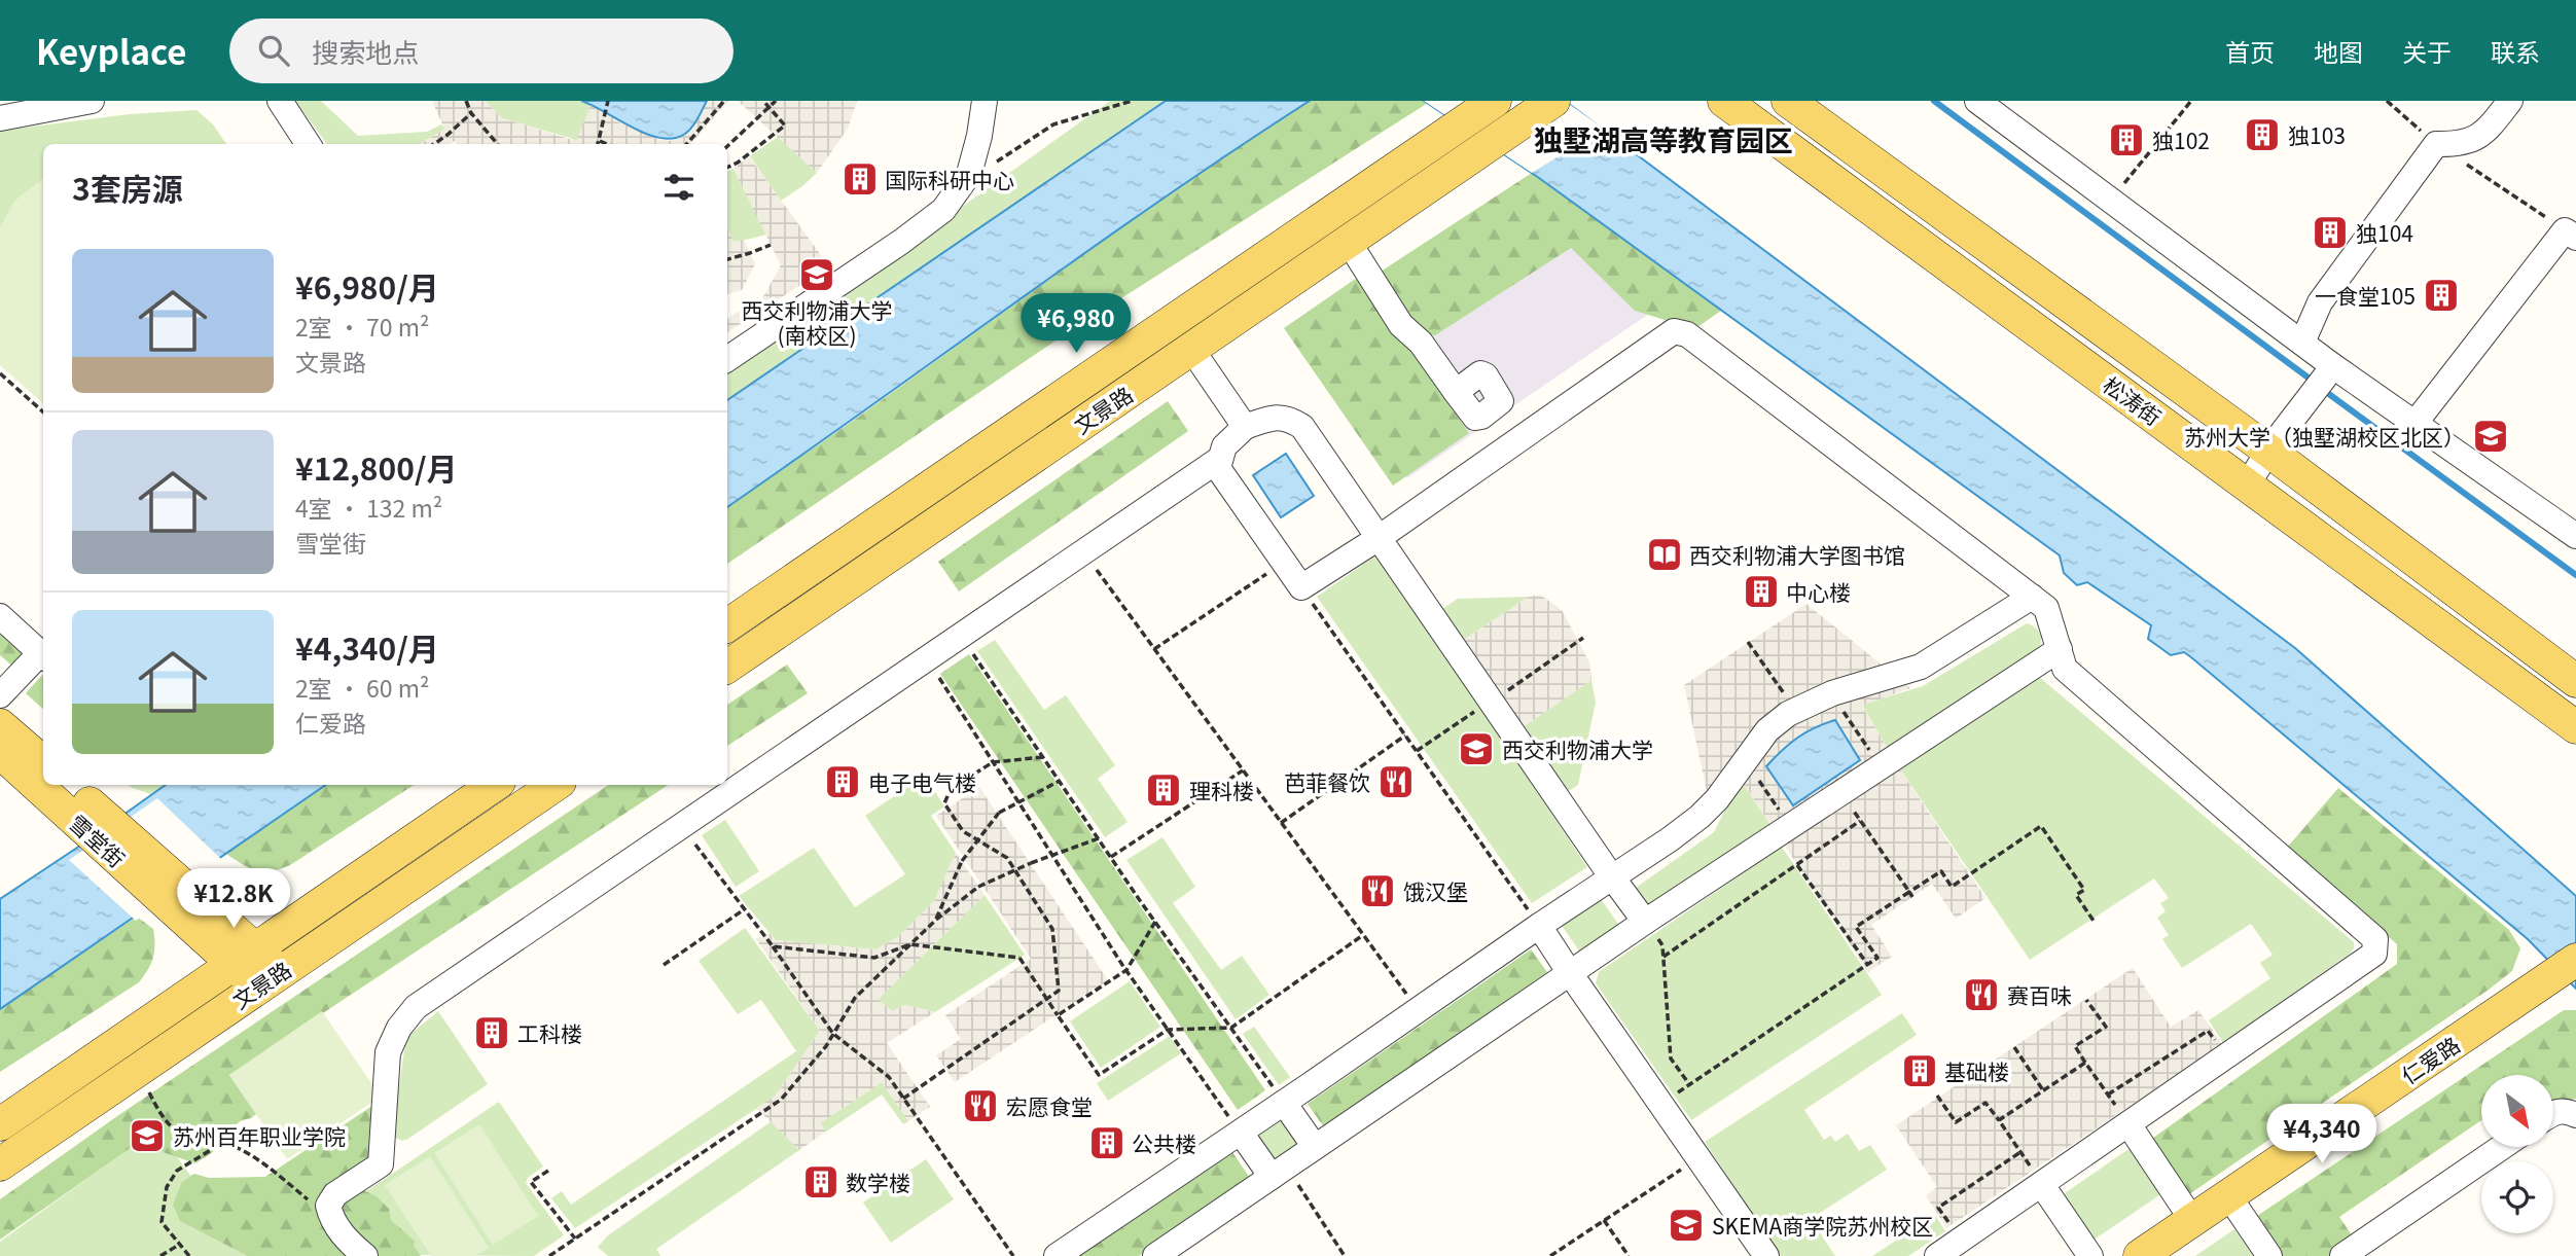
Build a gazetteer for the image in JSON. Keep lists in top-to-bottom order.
{
  "streets": {
    "main road": [
      "松涛街",
      "文景路",
      "雪堂街",
      "仁爱路"
    ]
  },
  "crossings": [
    ["文景路", "雪堂街"]
  ],
  "districts": ["独墅湖高等教育园区"],
  "places": {
    "building": [
      "独103",
      "独102",
      "国际科研中心",
      "独104",
      "一食堂105",
      "中心楼",
      "电子电气楼",
      "理科楼",
      "工科楼",
      "基础楼",
      "公共楼",
      "数学楼"
    ],
    "school or university": [
      "西交利物浦大学 (南校区)",
      "苏州大学（独墅湖校区北区）",
      "西交利物浦大学",
      "苏州百年职业学院",
      "SKEMA商学院苏州校区"
    ],
    "library": ["西交利物浦大学图书馆"],
    "restaurant": [
      "芭菲餐饮",
      "饿汉堡",
      "赛百味",
      "宏愿食堂"
    ]
  },
  "north": "bottom right",
  "page": {
    "header": "Keyplace",
    "search": "搜索地点",
    "nav": [
      "首页",
      "地图",
      "关于",
      "联系"
    ],
    "heading": "3套房源",
    "list": [
      {
        "name": "¥6,980/月",
        "note": "2室 · 70 m² · 文景路"
      },
      {
        "name": "¥12,800/月",
        "note": "4室 · 132 m² · 雪堂街"
      },
      {
        "name": "¥4,340/月",
        "note": "2室 · 60 m² · 仁爱路"
      }
    ],
    "price": ["¥6,980", "¥12.8K", "¥4,340"]
  }
}
